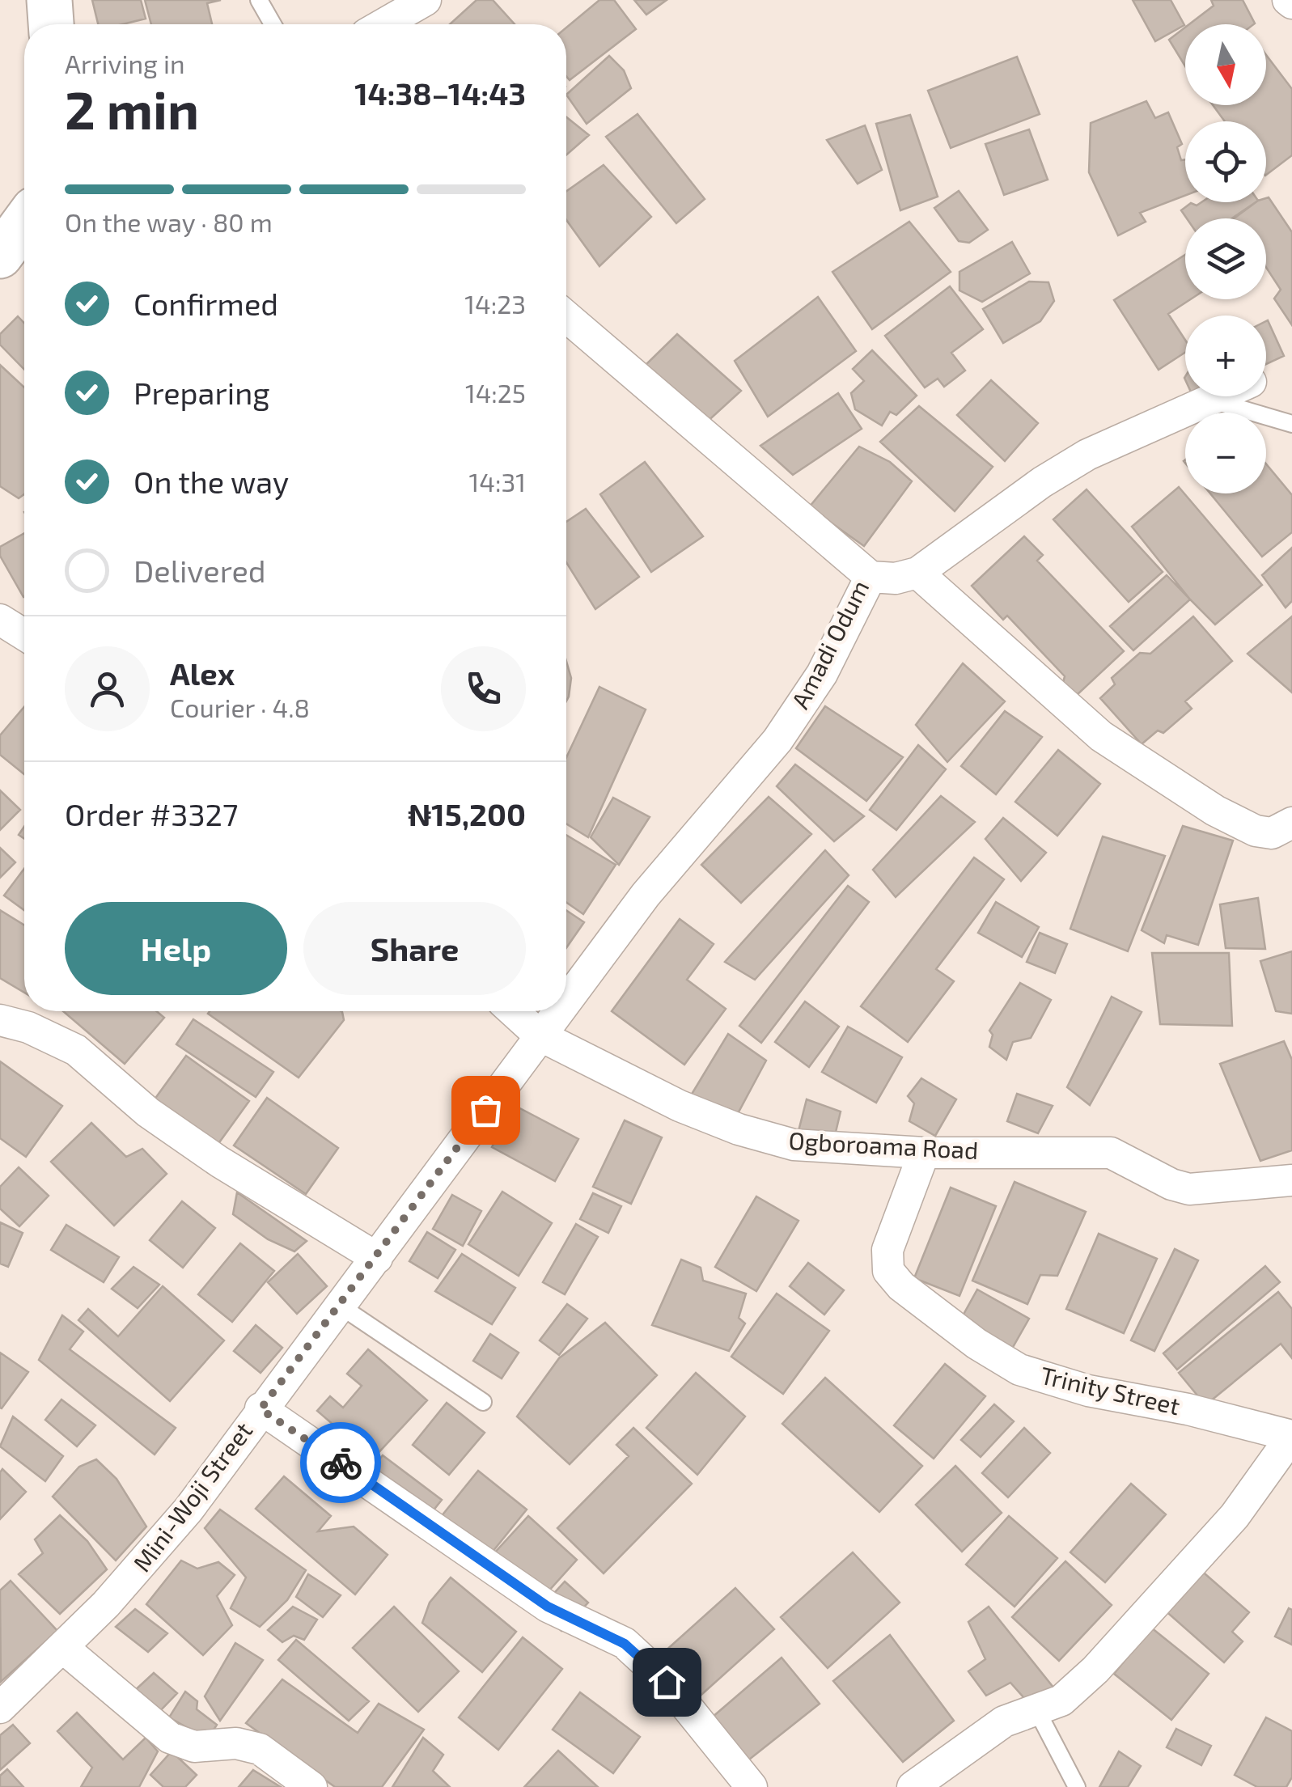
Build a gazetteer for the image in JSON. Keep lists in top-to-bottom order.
{
  "streets": {
    "street": [
      "Amadi Odum",
      "Ogboroama Road",
      "Trinity Street",
      "Mini-Woji Street"
    ]
  },
  "crossings": [
    ["Amadi Odum", "Ogboroama Road"],
    ["Amadi Odum", "Mini-Woji Street"],
    ["Ogboroama Road", "Trinity Street"],
    ["Ogboroama Road", "Mini-Woji Street"]
  ],
  "north": "bottom",
  "page": {
    "map_buttons": ["+", "−"],
    "heading": ["2 min", "Arriving in", "14:38–14:43"],
    "panel": [
      "Alex",
      "Courier · 4.8",
      "Order #3327",
      "₦15,200"
    ],
    "bar": "On the way · 80 m",
    "list": [
      ["Confirmed", "14:23"],
      ["Preparing", "14:25"],
      ["On the way", "14:31"],
      "Delivered"
    ],
    "buttons": ["Help", "Share"]
  }
}
